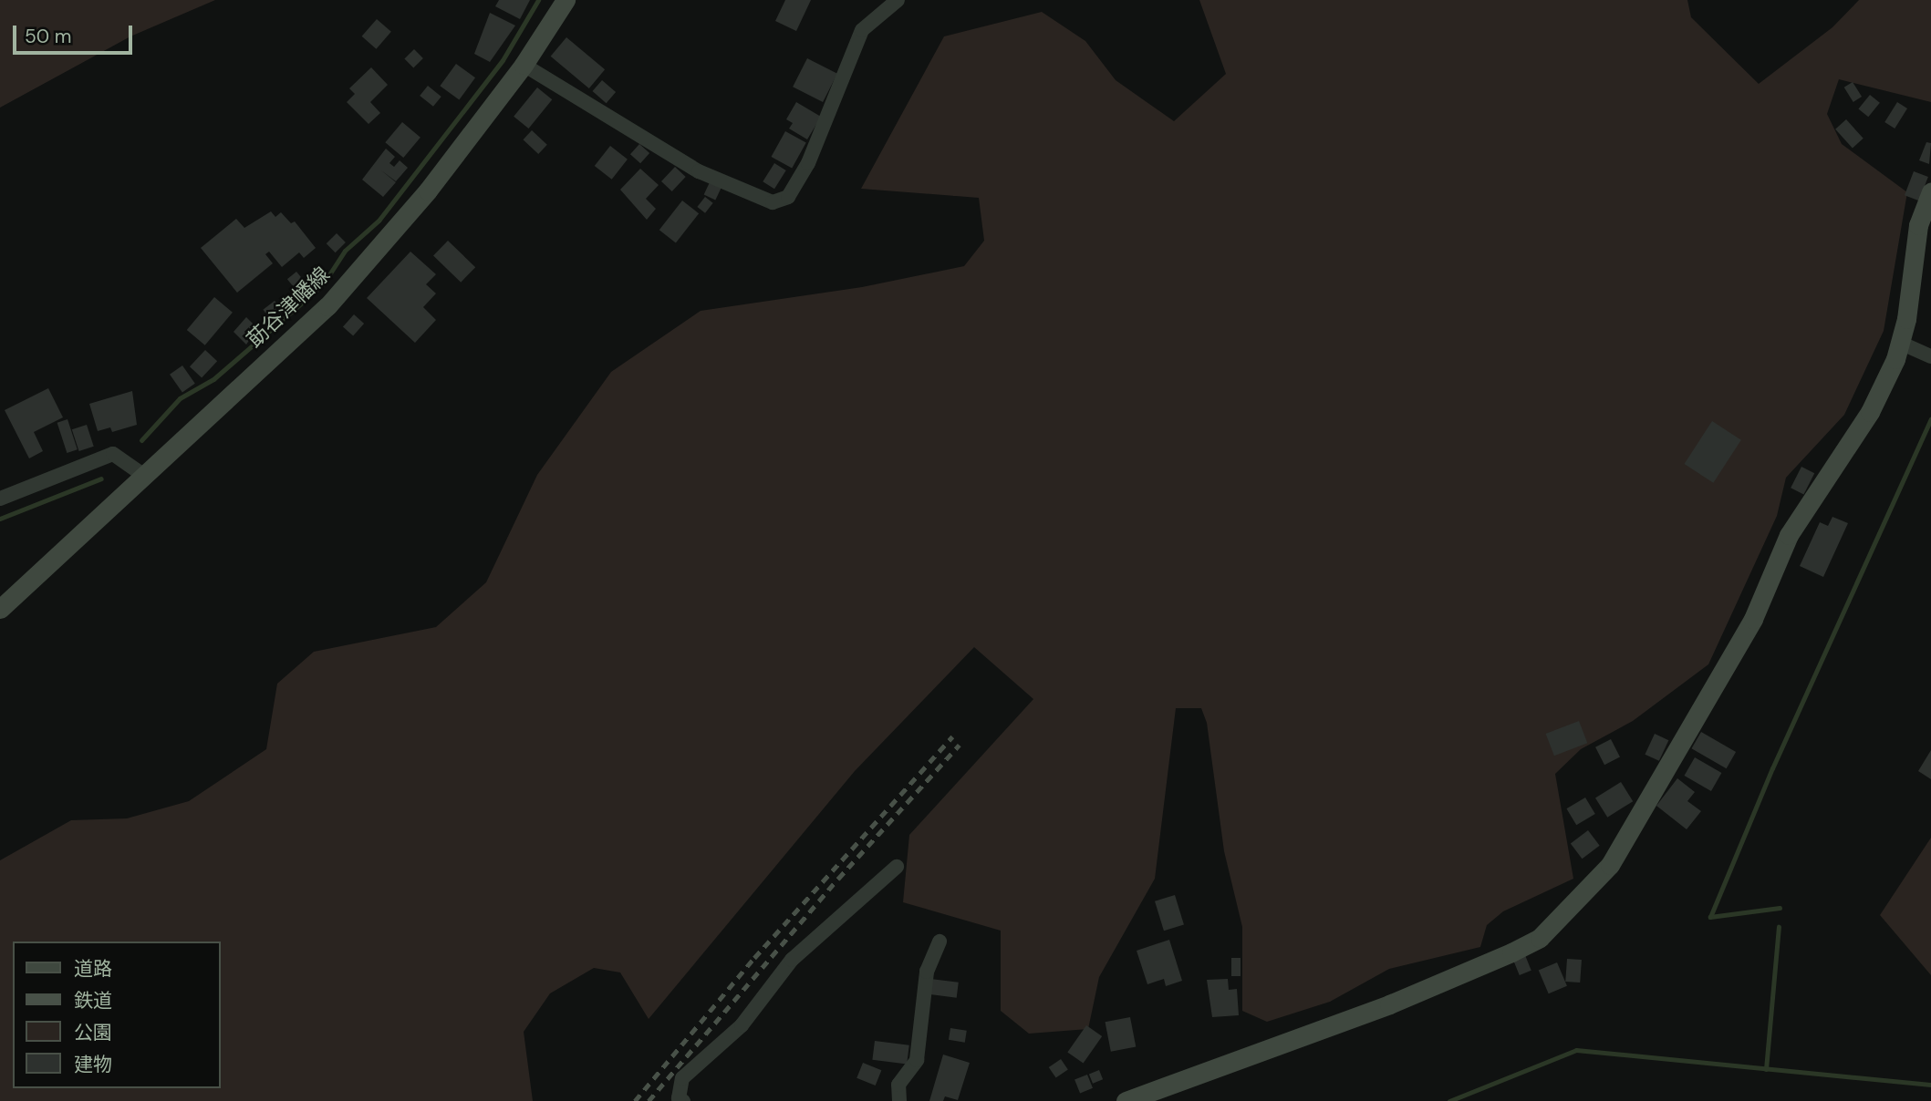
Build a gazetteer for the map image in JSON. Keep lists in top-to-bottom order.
{
  "streets": {
    "street": ["莇谷津幡線"]
  },
  "legend": [
    "道路",
    "鉄道",
    "公園",
    "建物"
  ],
  "scale_bar": "50 m"
}
